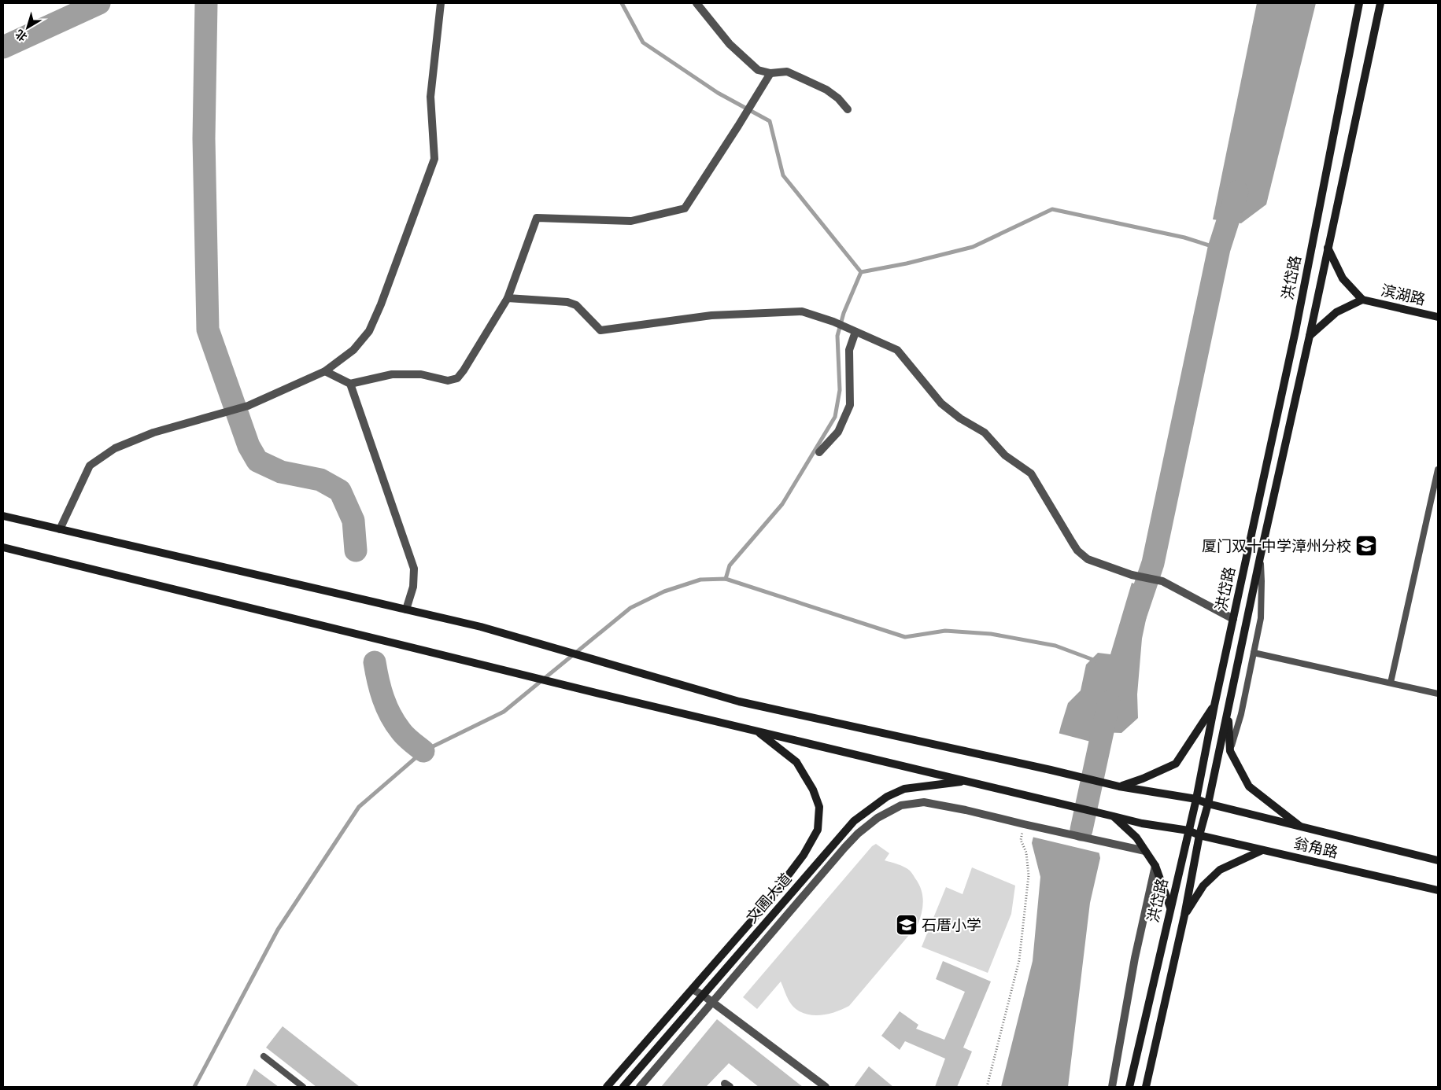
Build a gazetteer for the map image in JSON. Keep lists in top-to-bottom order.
{
  "streets": {
    "main road": [
      "洪岱路",
      "滨湖路",
      "翁角路",
      "文圃大道"
    ]
  },
  "crossings": [
    ["洪岱路", "翁角路"],
    ["翁角路", "文圃大道"]
  ],
  "places": {
    "school or university": ["厦门双十中学漳州分校", "石厝小学"]
  },
  "north": "bottom left"
}
